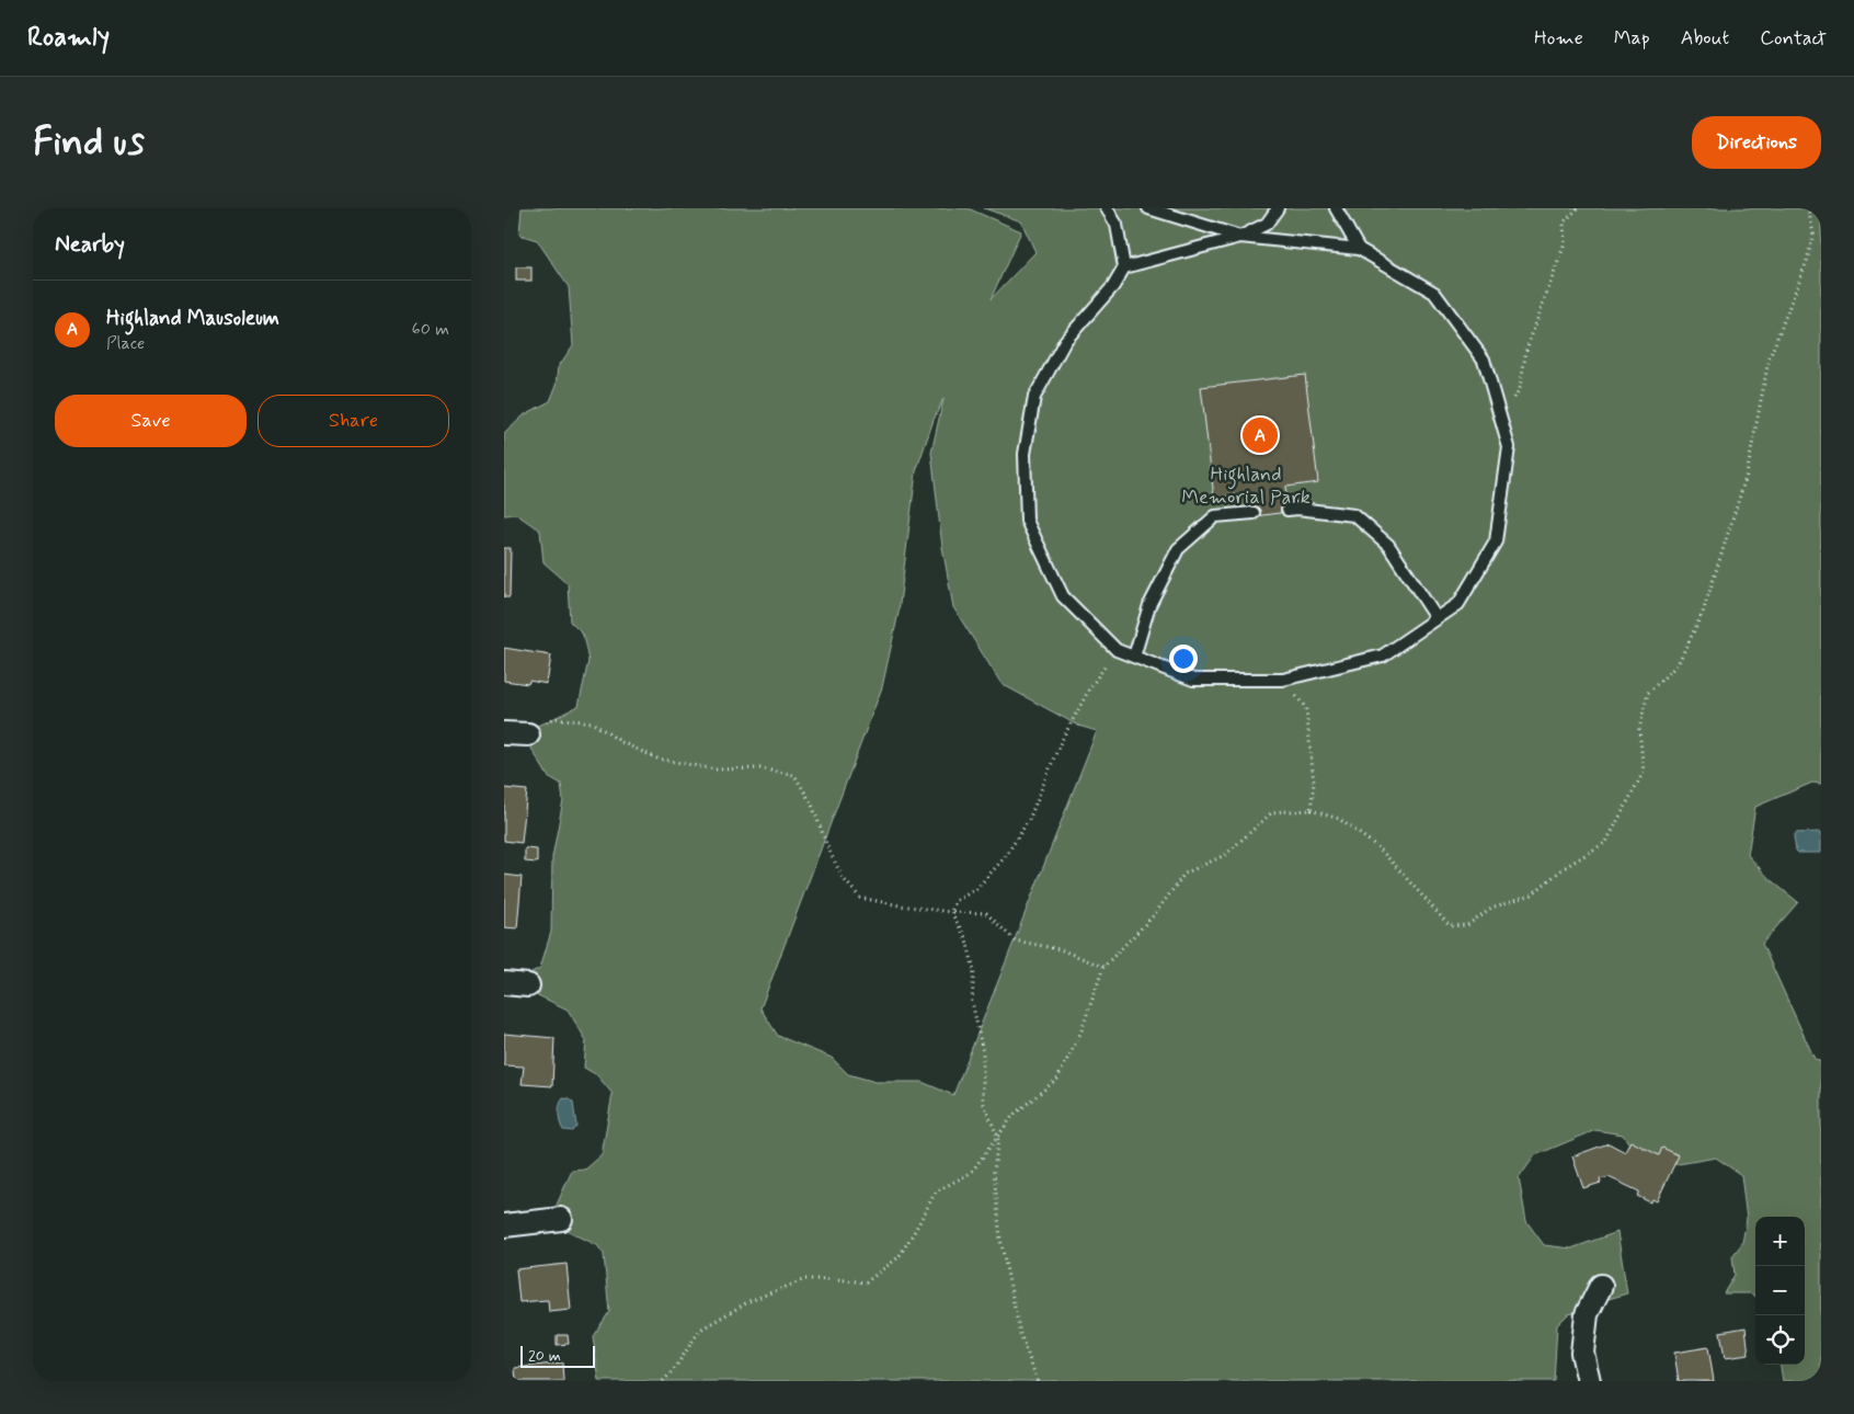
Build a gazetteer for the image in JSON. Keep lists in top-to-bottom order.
{
  "parks": ["Highland Memorial Park"],
  "scale_bar": "20 m",
  "page": {
    "header": "Roamly",
    "nav": [
      "Home",
      "Map",
      "About",
      "Contact"
    ],
    "buttons": [
      "Directions",
      ["Save", "Share"]
    ],
    "title": "Find us",
    "heading": "Nearby",
    "list": [
      {
        "mark": "A",
        "name": "Highland Mausoleum",
        "note": "Place",
        "value": "60 m"
      }
    ],
    "pins": "A",
    "map_buttons": ["+", "−"],
    "scale": "20 m"
  }
}
